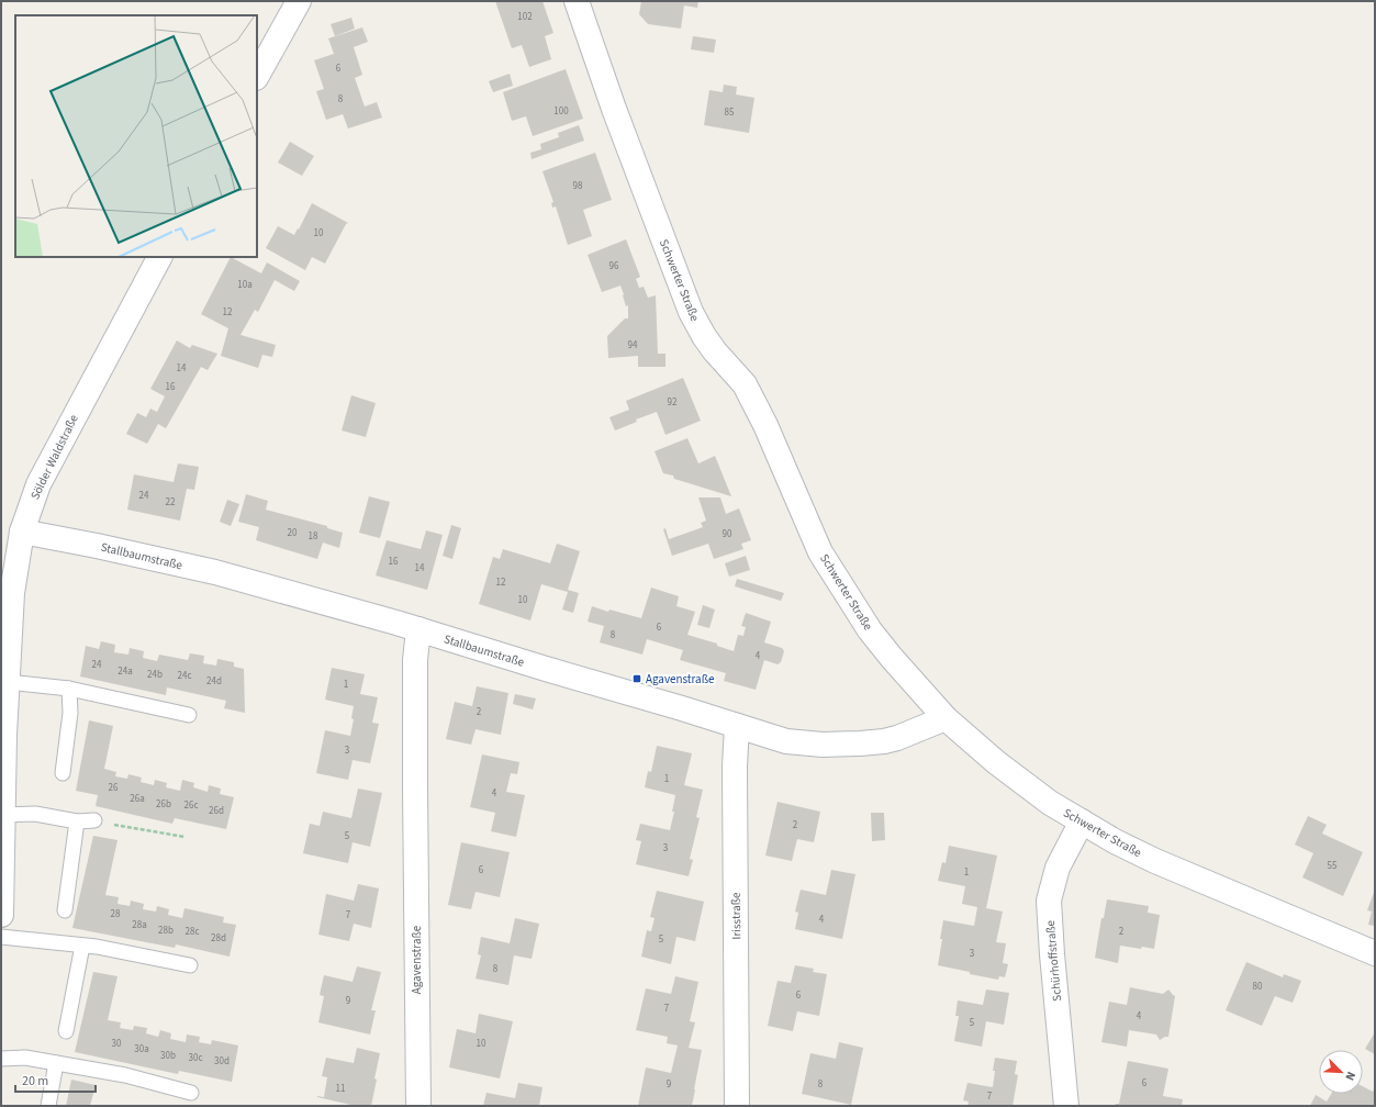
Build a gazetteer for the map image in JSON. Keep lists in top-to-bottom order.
{
  "streets": {
    "street": [
      "Schwerter Straße",
      "Sölder Waldstraße",
      "Stallbaumstraße",
      "Irisstraße",
      "Agavenstraße",
      "Schürhoffstraße"
    ]
  },
  "crossings": [
    ["Schwerter Straße", "Stallbaumstraße"],
    ["Schwerter Straße", "Schürhoffstraße"],
    ["Sölder Waldstraße", "Stallbaumstraße"],
    ["Stallbaumstraße", "Irisstraße"],
    ["Stallbaumstraße", "Agavenstraße"]
  ],
  "places": {
    "transit": ["Agavenstraße"]
  },
  "house_numbers": [
    "102",
    "6",
    "8",
    "100",
    "85",
    "98",
    "10",
    "96",
    "10a",
    "12",
    "94",
    "14",
    "16",
    "92",
    "24",
    "22",
    "20",
    "90",
    "18",
    "16",
    "14",
    "12",
    "10",
    "6",
    "8",
    "4",
    "24",
    "24a",
    "24b",
    "24c",
    "24d",
    "1",
    "2",
    "3",
    "1",
    "26",
    "4",
    "26a",
    "26b",
    "26c",
    "26d",
    "2",
    "5",
    "3",
    "55",
    "6",
    "1",
    "28",
    "7",
    "4",
    "28a",
    "28b",
    "28c",
    "2",
    "28d",
    "5",
    "3",
    "8",
    "80",
    "6",
    "9",
    "7",
    "4",
    "5",
    "30",
    "10",
    "30a",
    "30b",
    "30c",
    "30d",
    "6",
    "9",
    "8",
    "11",
    "7"
  ],
  "scale_bar": "20 m",
  "north": "bottom right"
}
